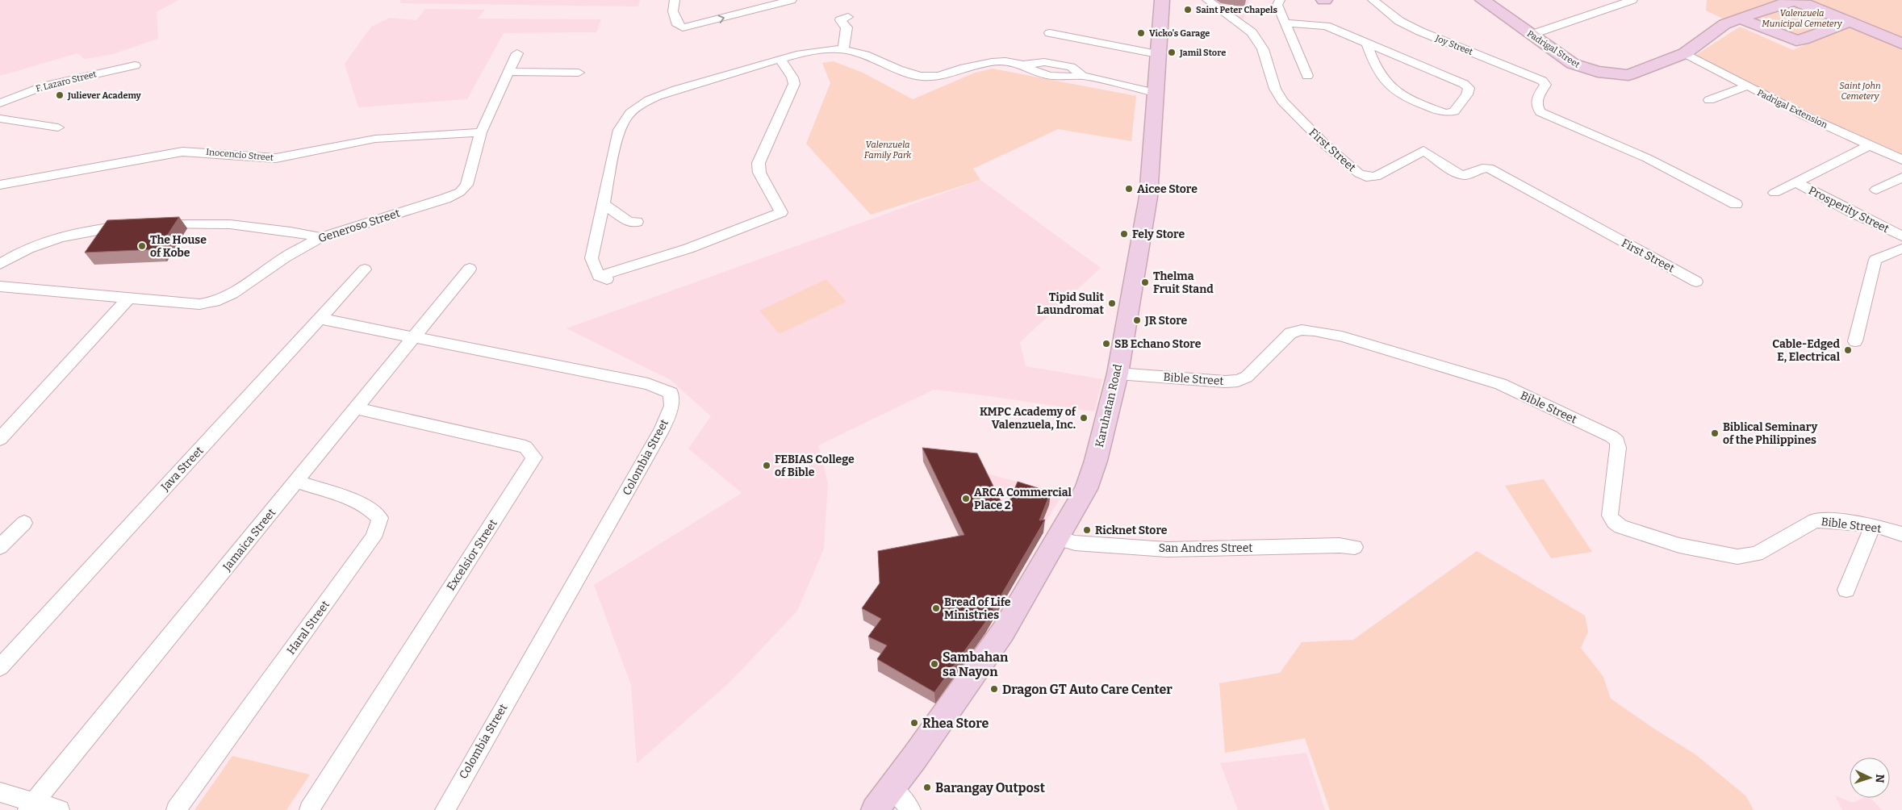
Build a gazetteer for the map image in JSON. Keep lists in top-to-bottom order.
{
  "streets": {
    "main road": ["Padrigal Street", "Karuhatan Road"],
    "street": [
      "Joy Street",
      "F. Lazaro Street",
      "Padrigal Extension",
      "First Street",
      "Inocencio Street",
      "Prosperity Street",
      "Generoso Street",
      "Bible Street",
      "Colombia Street",
      "Java Street",
      "Jamaica Street",
      "San Andres Street",
      "Excelsior Street",
      "Haral Street"
    ]
  },
  "crossings": [
    ["Padrigal Street", "Padrigal Extension"],
    ["Inocencio Street", "Generoso Street"],
    ["Bible Street", "Karuhatan Road"],
    ["Karuhatan Road", "San Andres Street"],
    ["Colombia Street", "Java Street"],
    ["Colombia Street", "Jamaica Street"],
    ["Jamaica Street", "Excelsior Street"],
    ["Jamaica Street", "Haral Street"]
  ],
  "parks": ["Valenzuela Municipal Cemetery", "Saint John Cemetery", "Valenzuela Family Park"],
  "places": [
    "Saint Peter Chapels",
    "Vicko's Garage",
    "Jamil Store",
    "Juliever Academy",
    "Aicee Store",
    "Fely Store",
    "The House of Kobe",
    "Thelma Fruit Stand",
    "Tipid Sulit Laundromat",
    "JR Store",
    "SB Echano Store",
    "Cable-Edged E, Electrical",
    "KMPC Academy of Valenzuela, Inc.",
    "Biblical Seminary of the Philippines",
    "FEBIAS College of Bible",
    "ARCA Commercial Place 2",
    "Ricknet Store",
    "Bread of Life Ministries",
    "Sambahan sa Nayon",
    "Dragon GT Auto Care Center",
    "Rhea Store",
    "Barangay Outpost"
  ],
  "north": "right"
}
